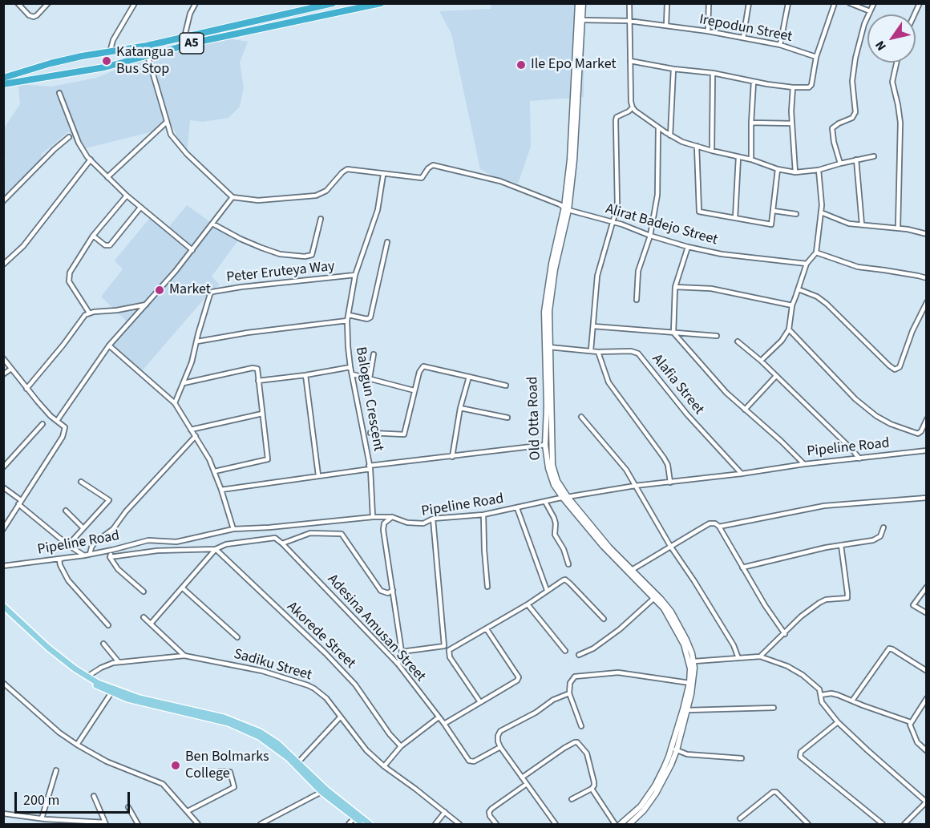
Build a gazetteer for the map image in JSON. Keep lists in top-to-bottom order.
{
  "streets": {
    "highway": ["A5"],
    "main road": ["Old Otta Road"],
    "street": [
      "Irepodun Street",
      "Alirat Badejo Street",
      "Peter Eruteya Way",
      "Alafia Street",
      "Balogun Crescent",
      "Pipeline Road",
      "Adesina Amusan Street",
      "Akorede Street",
      "Sadiku Street"
    ]
  },
  "crossings": [
    ["Alirat Badejo Street", "Balogun Crescent"],
    ["Alirat Badejo Street", "Old Otta Road"],
    ["Peter Eruteya Way", "Balogun Crescent"],
    ["Alafia Street", "Old Otta Road"],
    ["Alafia Street", "Pipeline Road"],
    ["Balogun Crescent", "Pipeline Road"],
    ["Old Otta Road", "Pipeline Road"]
  ],
  "places": [
    "Katangua Bus Stop",
    "Ile Epo Market",
    "Market",
    "Ben Bolmarks College"
  ],
  "scale_bar": "200 m",
  "north": "bottom left"
}
